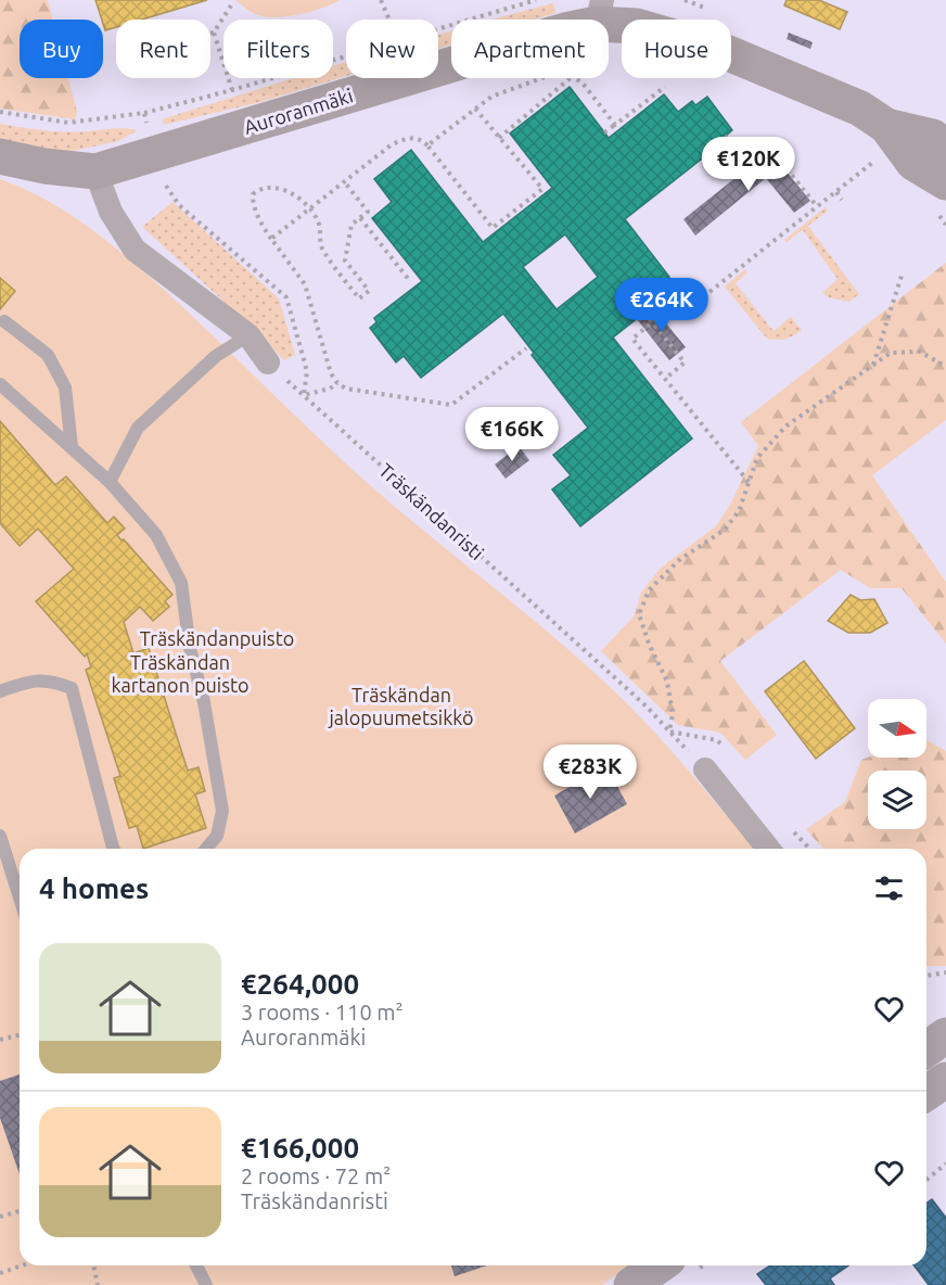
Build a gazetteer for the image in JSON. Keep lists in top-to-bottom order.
{
  "streets": {
    "main road": ["Auroranmäki"],
    "path": ["Träskändanristi"]
  },
  "parks": ["Träskändanpuisto", "Träskändan kartanon puisto", "Träskändan jalopuumetsikkö"],
  "north": "right",
  "page": {
    "chip": [
      "Buy",
      "Rent",
      "Filters",
      "New",
      "Apartment",
      "House"
    ],
    "price": [
      "€120K",
      "€264K",
      "€166K",
      "€283K"
    ],
    "heading": "4 homes",
    "list": [
      {
        "name": "€264,000",
        "note": "3 rooms · 110 m² · Auroranmäki"
      },
      {
        "name": "€166,000",
        "note": "2 rooms · 72 m² · Träskändanristi"
      }
    ]
  }
}
